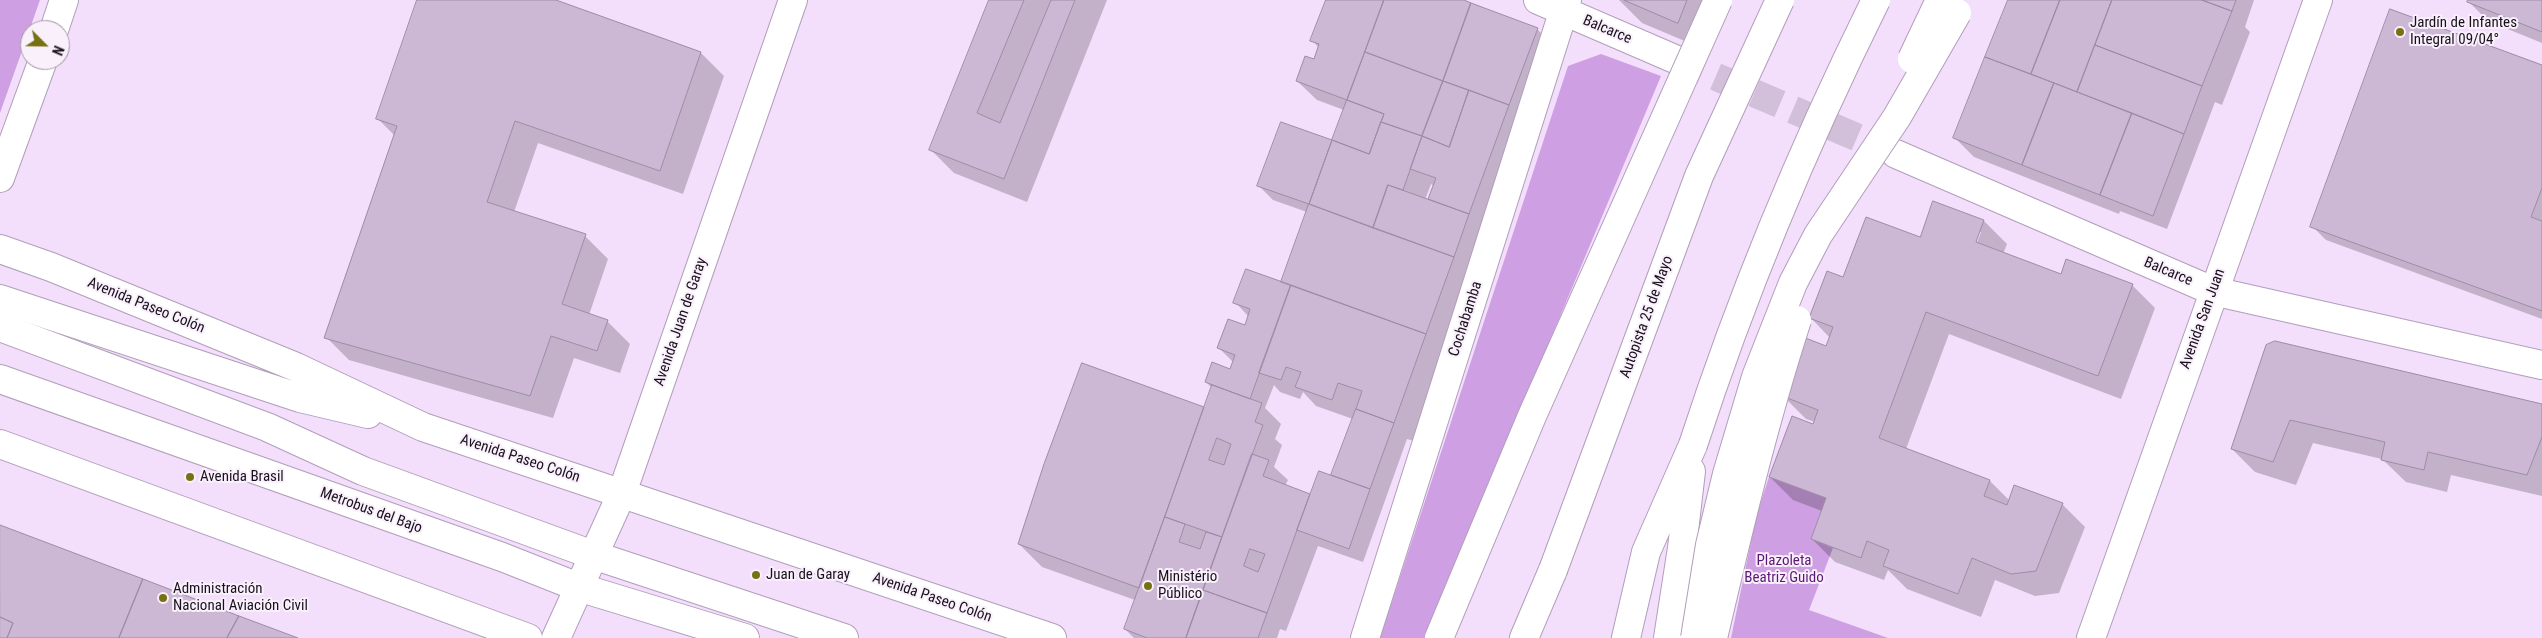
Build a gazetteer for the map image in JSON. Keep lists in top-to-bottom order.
{
  "streets": {
    "main road": [
      "Balcarce",
      "Avenida Paseo Colón",
      "Autopista 25 de Mayo",
      "Cochabamba",
      "Avenida San Juan",
      "Avenida Juan de Garay",
      "Metrobus del Bajo"
    ]
  },
  "crossings": [
    ["Balcarce", "Cochabamba"],
    ["Balcarce", "Avenida San Juan"],
    ["Avenida Paseo Colón", "Avenida Juan de Garay"],
    ["Avenida Juan de Garay", "Metrobus del Bajo"]
  ],
  "parks": ["Plazoleta Beatriz Guido"],
  "places": [
    "Jardín de Infantes Integral 09/04°",
    "Avenida Brasil",
    "Juan de Garay",
    "Ministério Público",
    "Administración Nacional Aviación Civil"
  ],
  "north": "bottom right"
}
